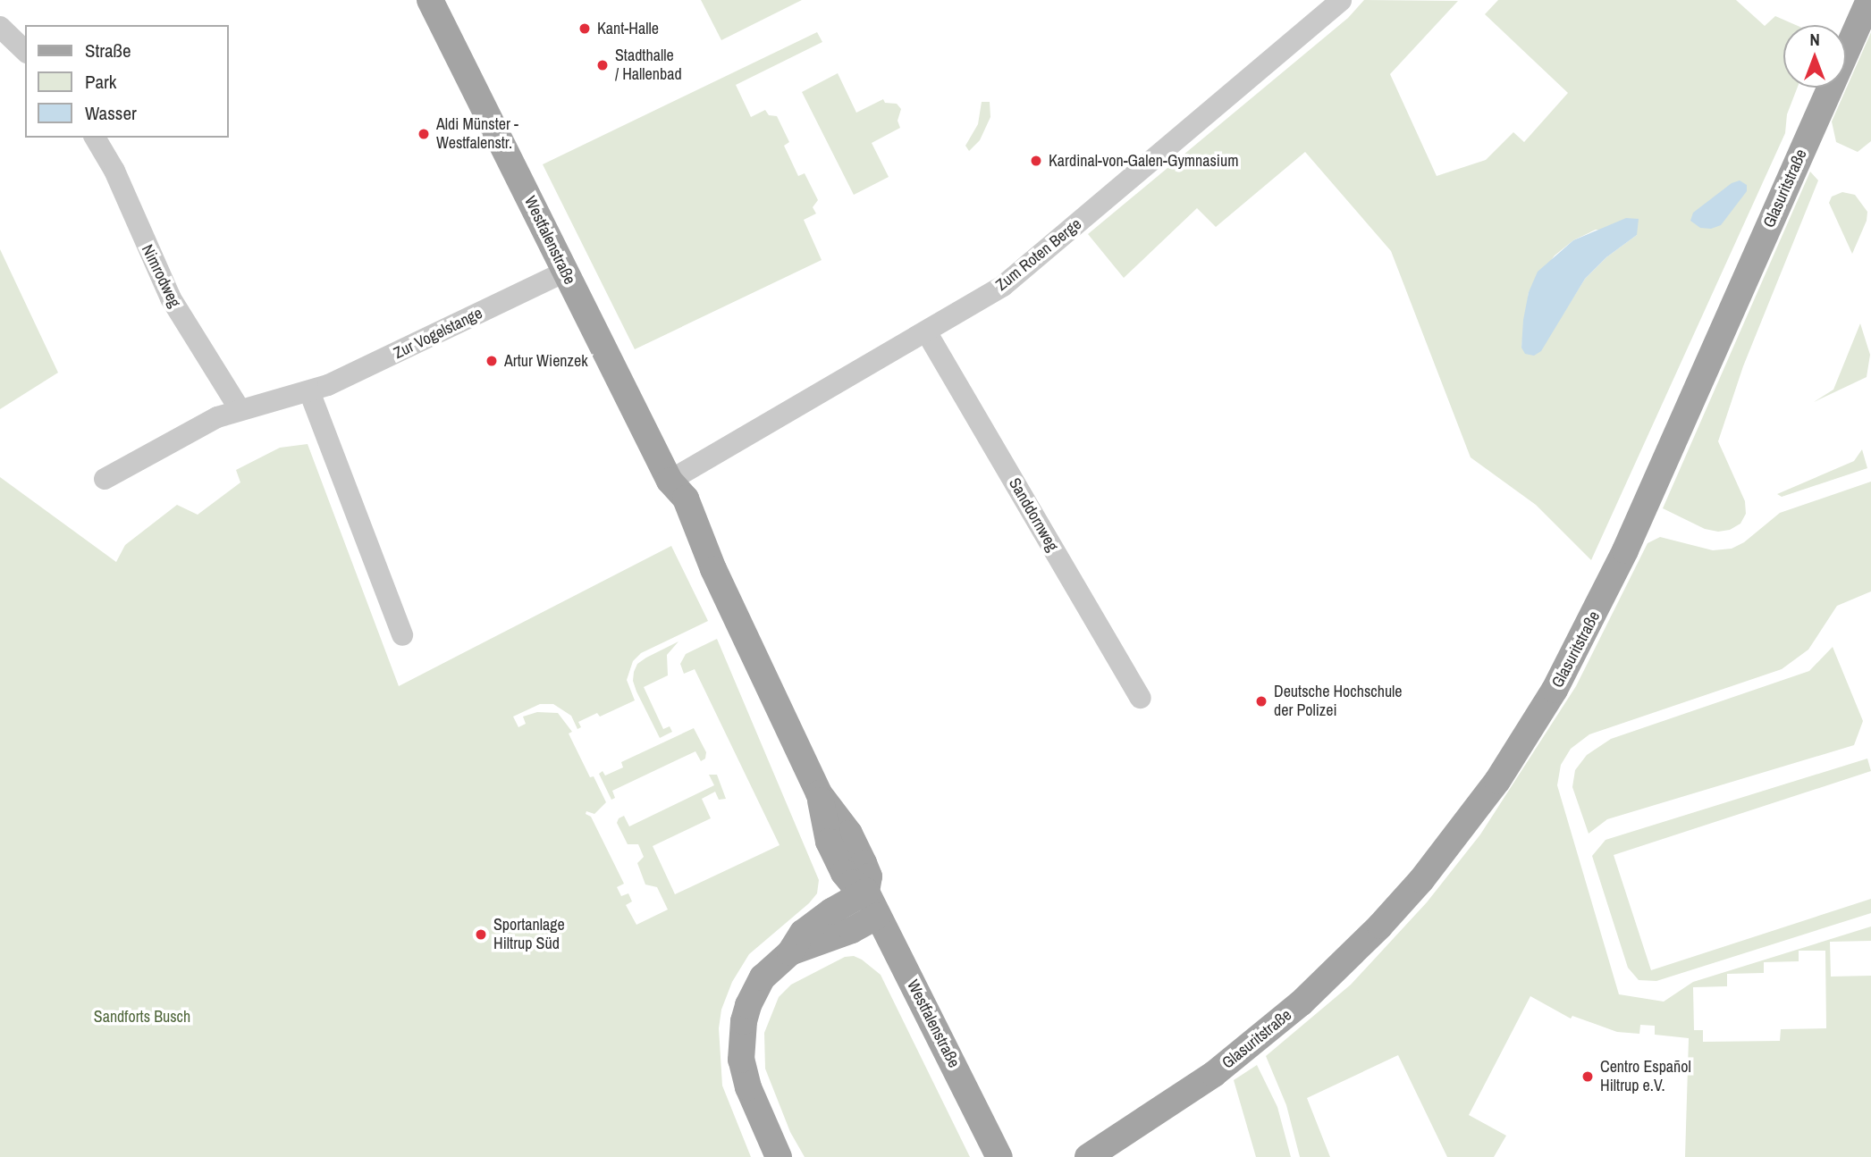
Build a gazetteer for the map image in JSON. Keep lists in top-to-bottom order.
{
  "streets": {
    "main road": ["Glasuritstraße", "Westfalenstraße"],
    "street": [
      "Zum Roten Berge",
      "Nimrodweg",
      "Zur Vogelstange",
      "Sanddornweg"
    ]
  },
  "crossings": [
    ["Westfalenstraße", "Zum Roten Berge"],
    ["Westfalenstraße", "Zur Vogelstange"],
    ["Zum Roten Berge", "Sanddornweg"],
    ["Nimrodweg", "Zur Vogelstange"]
  ],
  "parks": ["Sandforts Busch"],
  "places": [
    "Kant-Halle",
    "Stadthalle / Hallenbad",
    "Aldi Münster - Westfalenstr.",
    "Kardinal-von-Galen-Gymnasium",
    "Artur Wienzek",
    "Deutsche Hochschule der Polizei",
    "Sportanlage Hiltrup Süd",
    "Centro Español Hiltrup e.V."
  ],
  "legend": ["Straße", "Park", "Wasser"],
  "north": "top"
}
